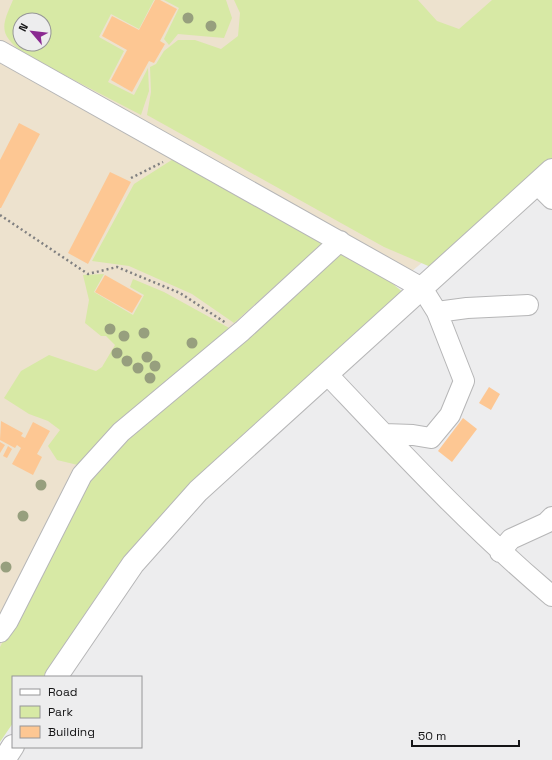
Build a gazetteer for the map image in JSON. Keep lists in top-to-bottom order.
{
  "legend": ["Road", "Park", "Building"],
  "scale_bar": "50 m",
  "north": "top left"
}
